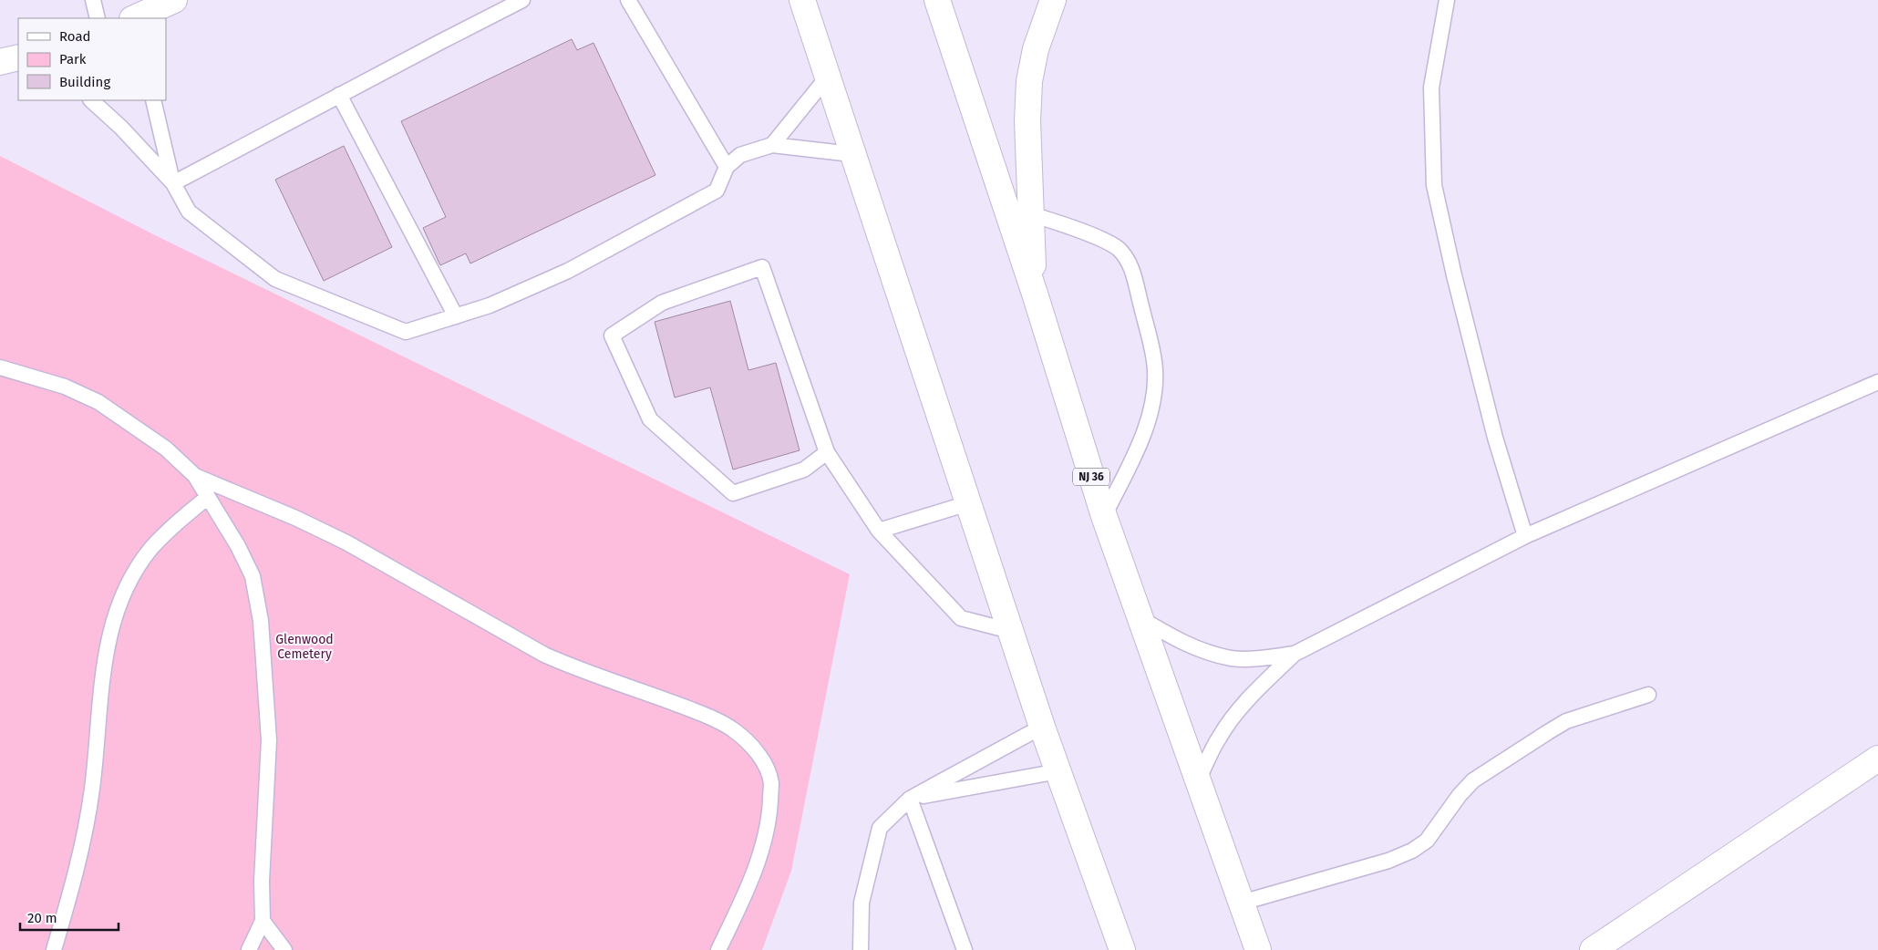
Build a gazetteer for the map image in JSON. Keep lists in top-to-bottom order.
{
  "streets": {
    "main road": ["NJ 36"]
  },
  "parks": ["Glenwood Cemetery"],
  "legend": ["Road", "Park", "Building"],
  "scale_bar": "20 m"
}
